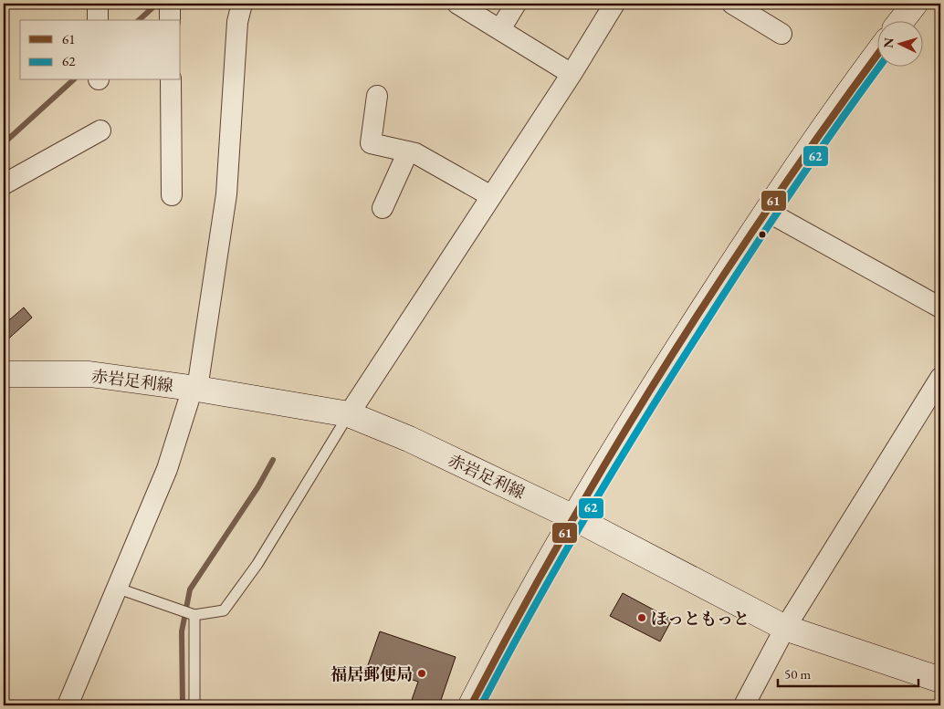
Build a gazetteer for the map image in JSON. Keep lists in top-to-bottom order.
{
  "streets": {
    "main road": ["赤岩足利線"]
  },
  "places": ["ほっともっと", "福居郵便局"],
  "lines": ["transit line 61", "transit line 62"],
  "legend": ["61", "62"],
  "scale_bar": "50 m",
  "north": "left"
}
